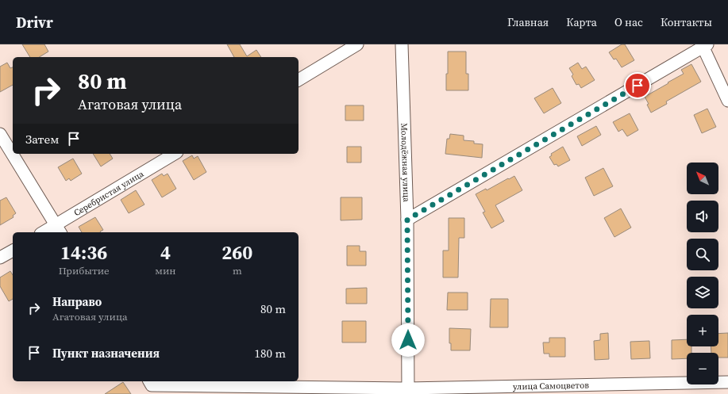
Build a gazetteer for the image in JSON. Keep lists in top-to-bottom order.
{
  "streets": {
    "street": ["Молодёжная улица", "Серебристая улица", "улица Самоцветов"]
  },
  "crossings": [
    ["Молодёжная улица", "улица Самоцветов"]
  ],
  "north": "top left",
  "page": {
    "header": "Drivr",
    "nav": [
      "Главная",
      "Карта",
      "О нас",
      "Контакты"
    ],
    "turn": ["80 m", "Агатовая улица"],
    "then": "Затем",
    "map_buttons": ["+", "−"],
    "eta": [
      "14:36",
      "Прибытие",
      "4",
      "мин",
      "260",
      "m"
    ],
    "list": [
      {
        "name": "Направо",
        "note": "Агатовая улица",
        "value": "80 m"
      },
      {
        "name": "Пункт назначения",
        "value": "180 m"
      }
    ]
  }
}
